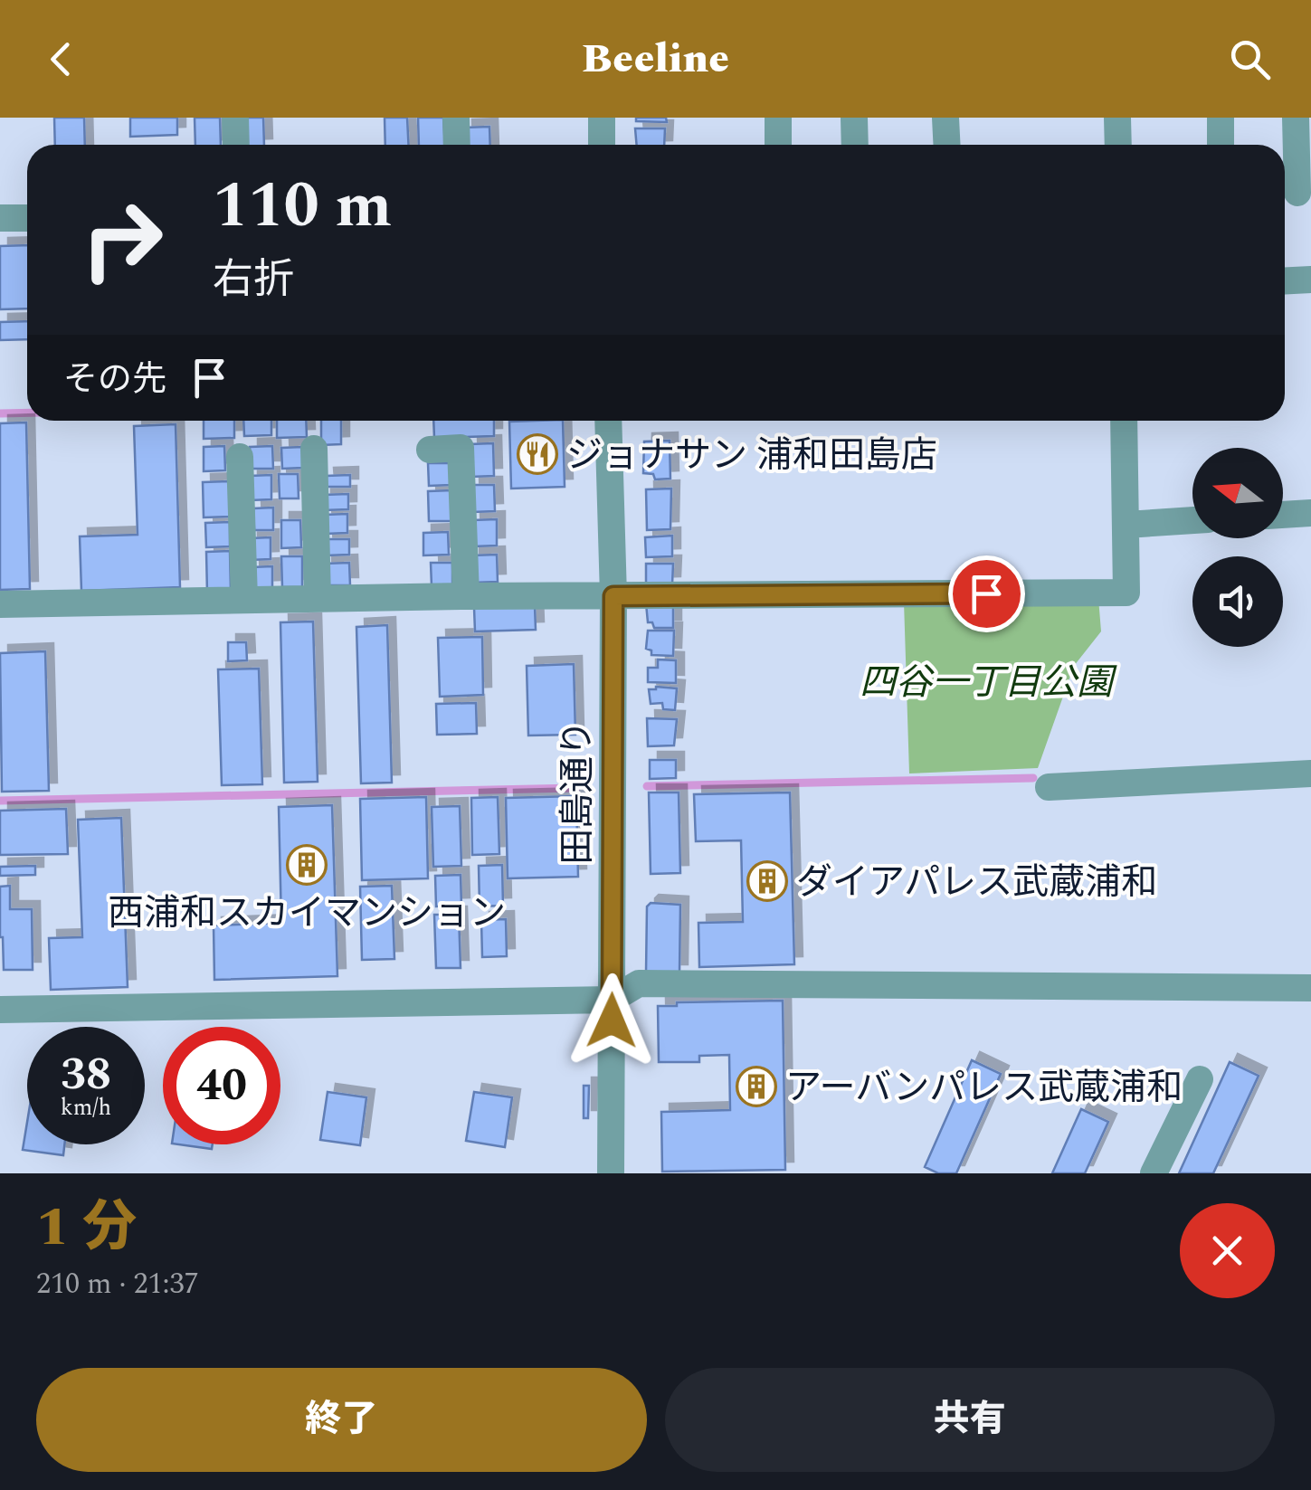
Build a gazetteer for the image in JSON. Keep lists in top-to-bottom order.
{
  "streets": {
    "street": ["田島通り"]
  },
  "parks": ["四谷一丁目公園"],
  "places": {
    "restaurant": ["ジョナサン 浦和田島店"],
    "building": ["西浦和スカイマンション", "ダイアパレス武蔵浦和", "アーバンパレス武蔵浦和"]
  },
  "north": "left",
  "page": {
    "header": "Beeline",
    "turn": ["110 m", "右折"],
    "then": "その先",
    "speed": "38 km/h",
    "limit": "40",
    "heading": ["1 分", "210 m · 21:37"],
    "buttons": ["終了", "共有"]
  }
}
